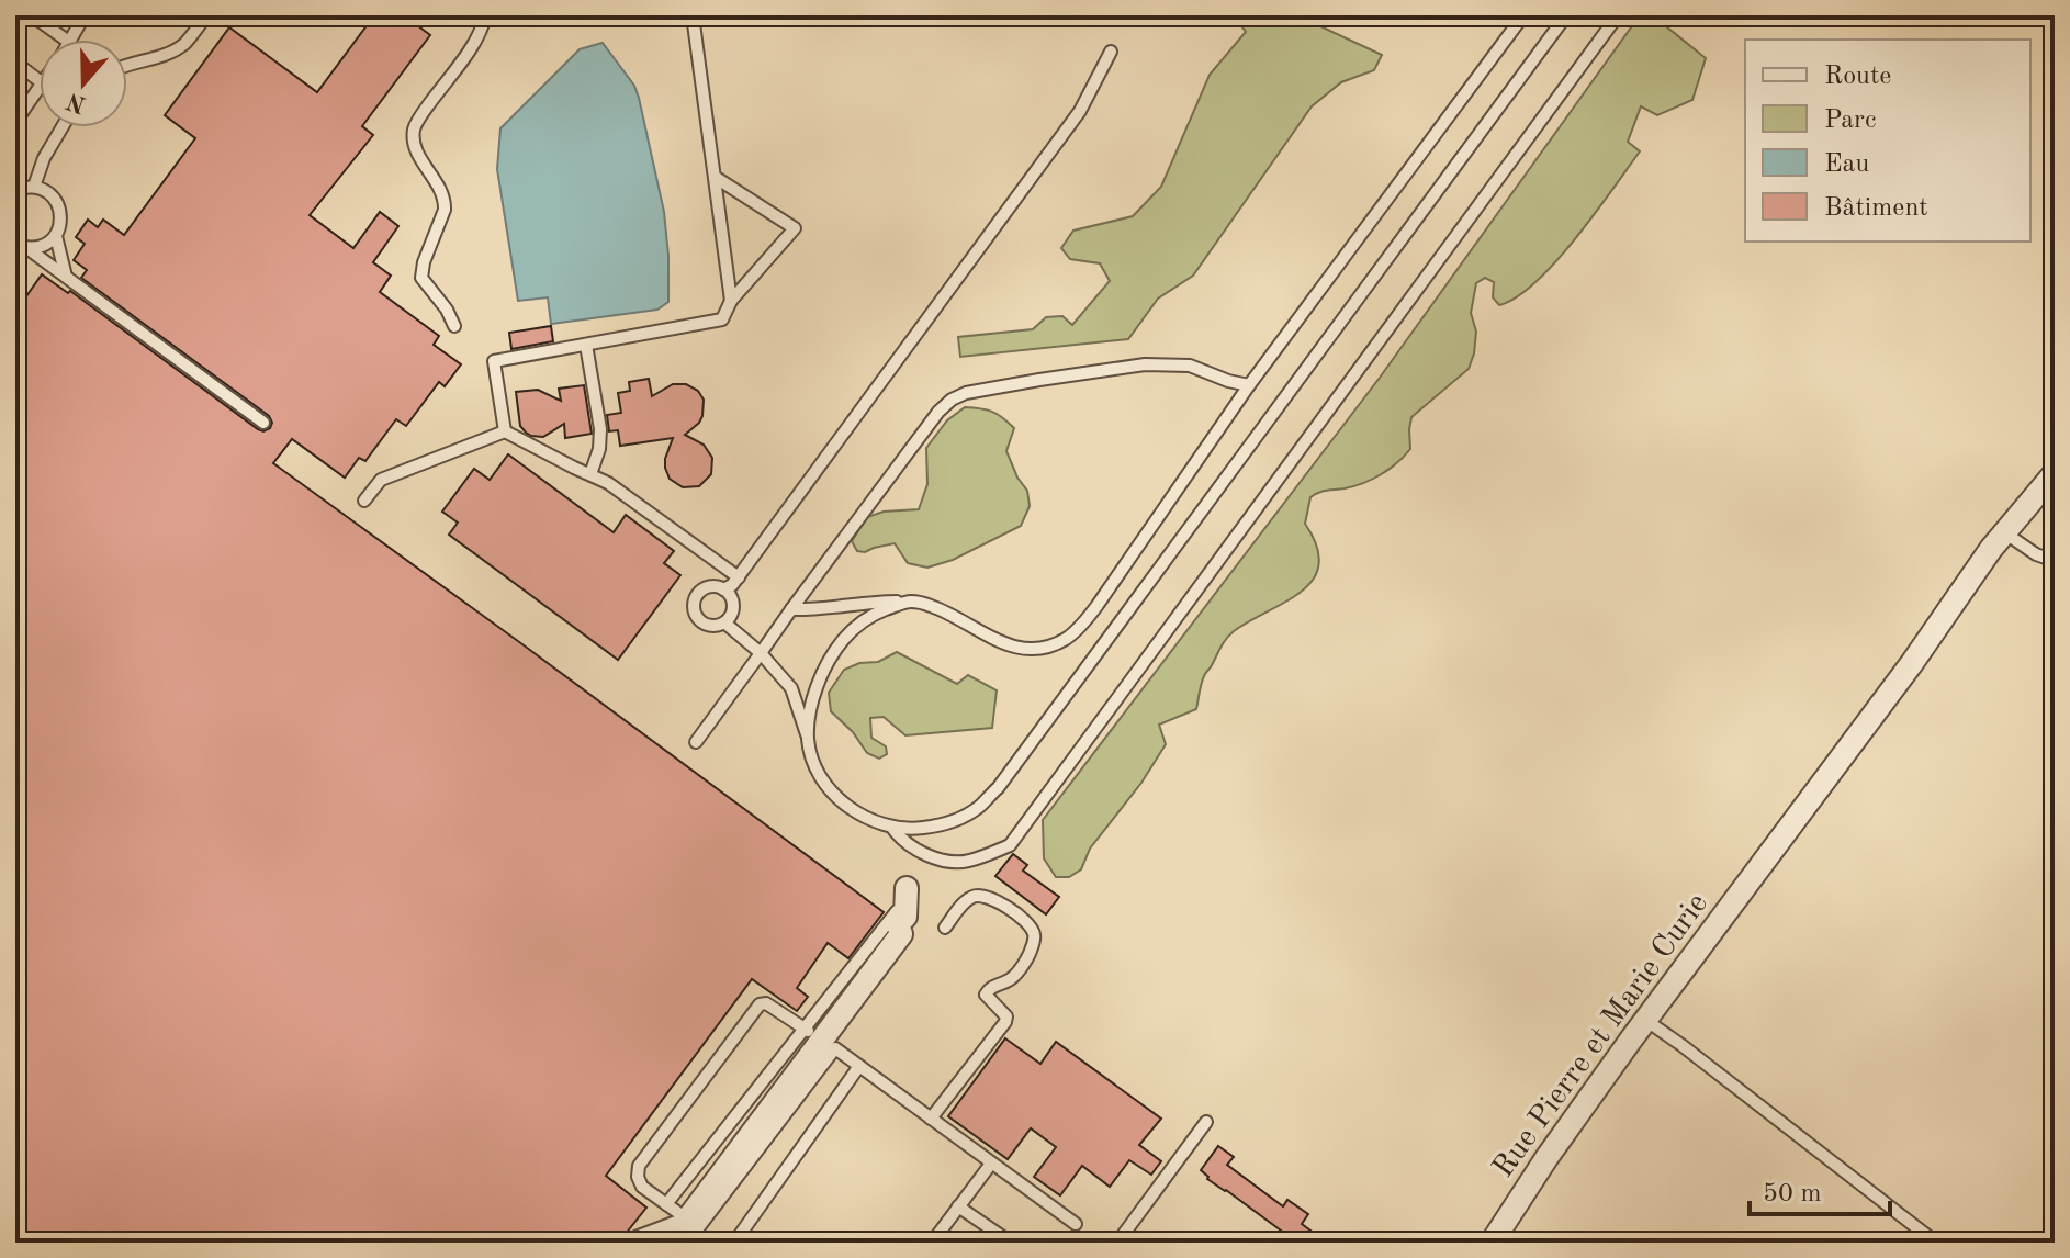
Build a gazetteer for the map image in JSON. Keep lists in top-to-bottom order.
{
  "streets": {
    "street": ["Rue Pierre et Marie Curie"]
  },
  "legend": [
    "Route",
    "Parc",
    "Eau",
    "Bâtiment"
  ],
  "scale_bar": "50 m",
  "north": "bottom"
}
